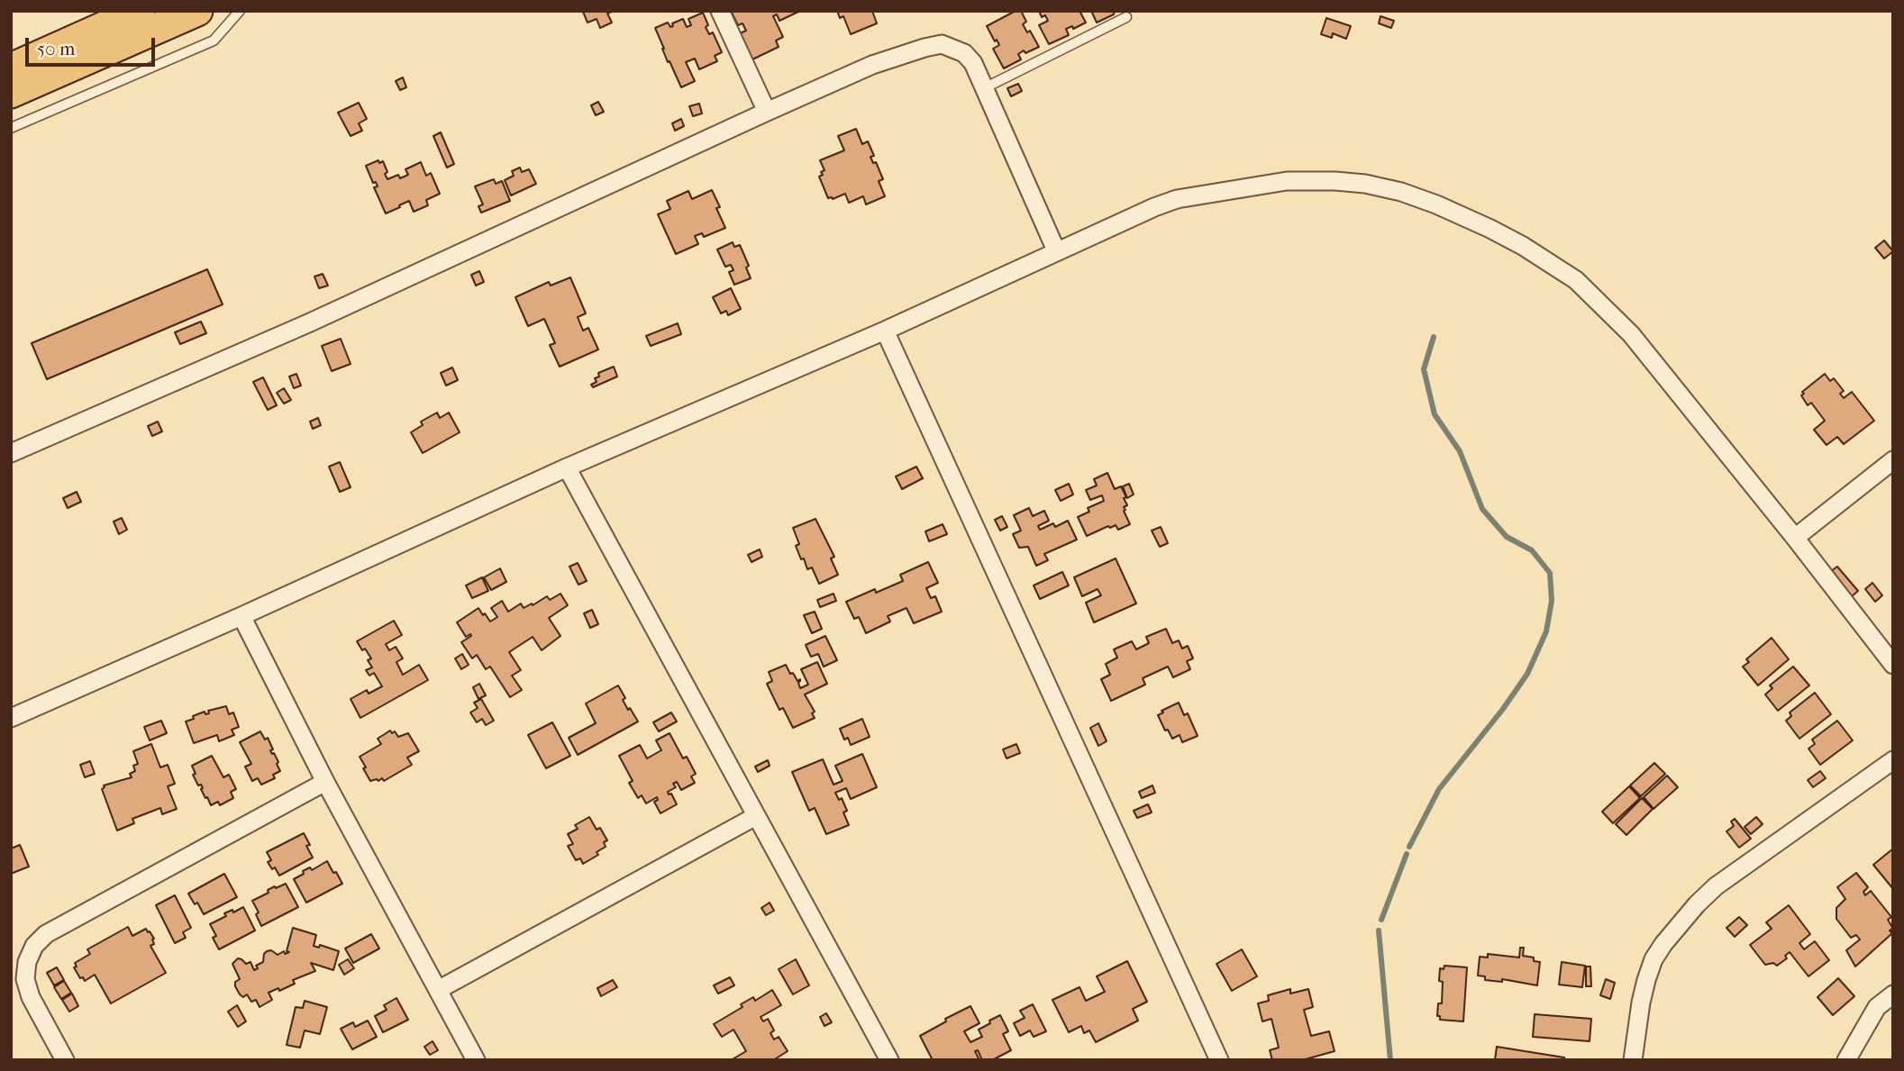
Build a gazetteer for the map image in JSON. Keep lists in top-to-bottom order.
{
  "scale_bar": "50 m"
}
